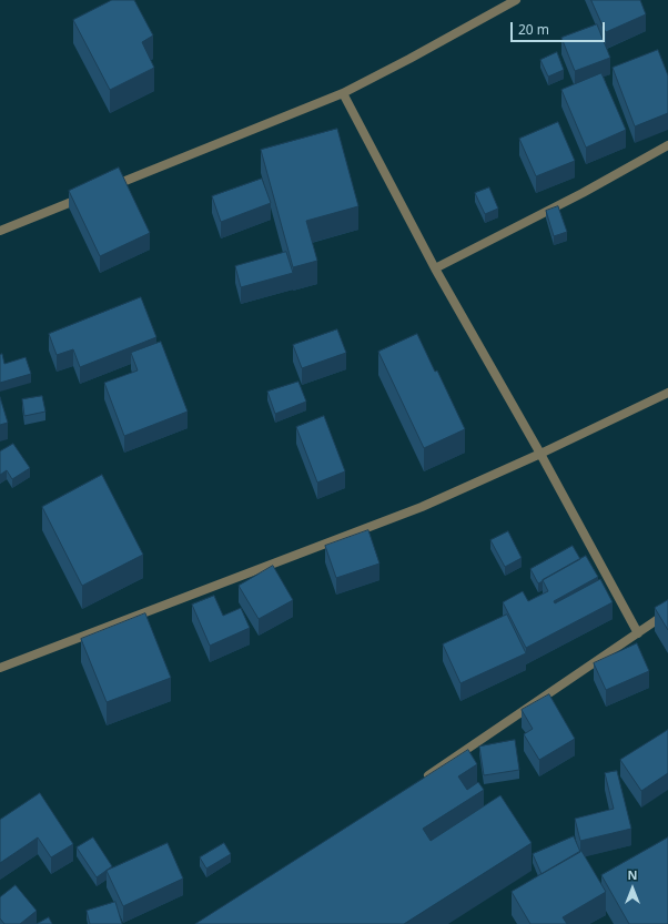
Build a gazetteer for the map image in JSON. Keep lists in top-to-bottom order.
{
  "scale_bar": "20 m",
  "north": "top"
}
